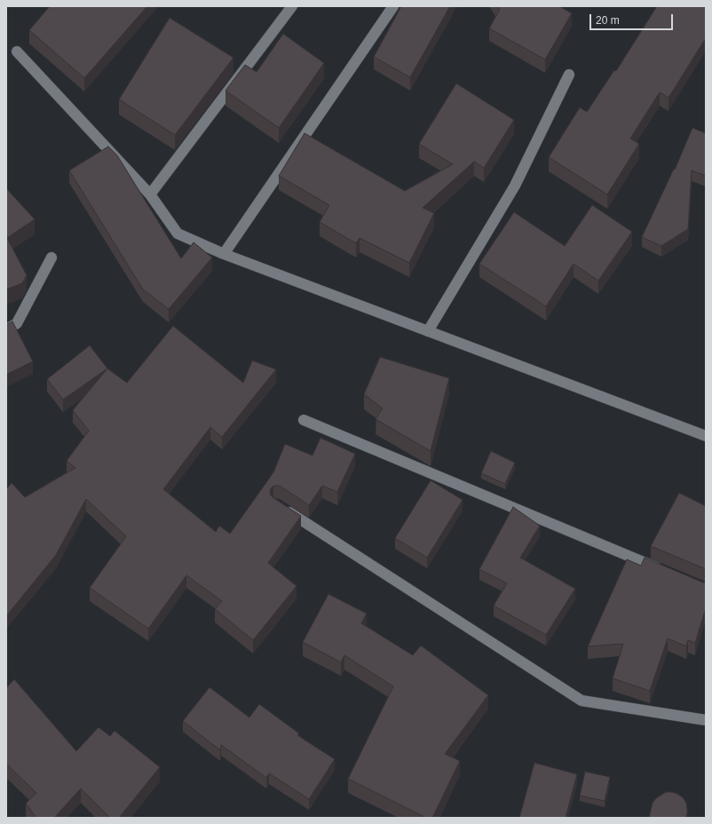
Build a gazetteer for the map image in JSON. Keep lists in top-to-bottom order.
{
  "scale_bar": "20 m"
}
